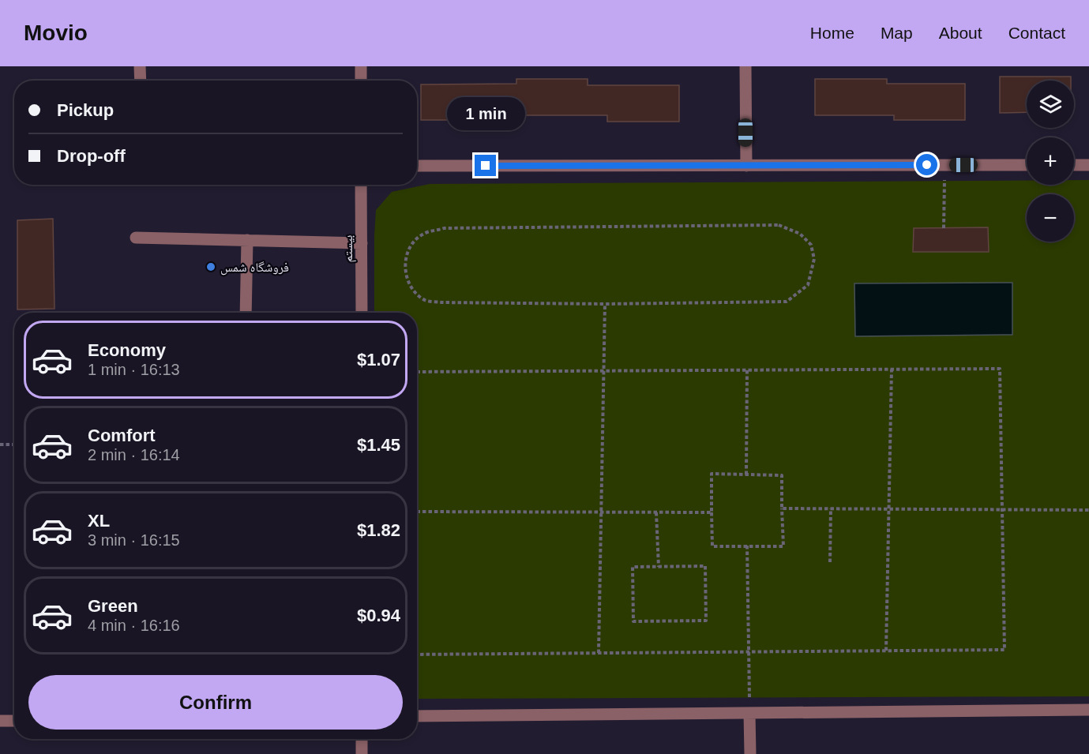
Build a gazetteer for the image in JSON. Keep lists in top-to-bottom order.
{
  "streets": {
    "street": ["بیستم"]
  },
  "places": ["فروشگاه شمس"],
  "page": {
    "header": "Movio",
    "nav": [
      "Home",
      "Map",
      "About",
      "Contact"
    ],
    "map_buttons": ["+", "−"],
    "banner": ["Pickup", "Drop-off"],
    "bubble": "1 min",
    "list": [
      {
        "name": "Economy",
        "note": "1 min · 16:13",
        "value": "$1.07"
      },
      {
        "name": "Comfort",
        "note": "2 min · 16:14",
        "value": "$1.45"
      },
      {
        "name": "XL",
        "note": "3 min · 16:15",
        "value": "$1.82"
      },
      {
        "name": "Green",
        "note": "4 min · 16:16",
        "value": "$0.94"
      }
    ],
    "buttons": "Confirm"
  }
}
